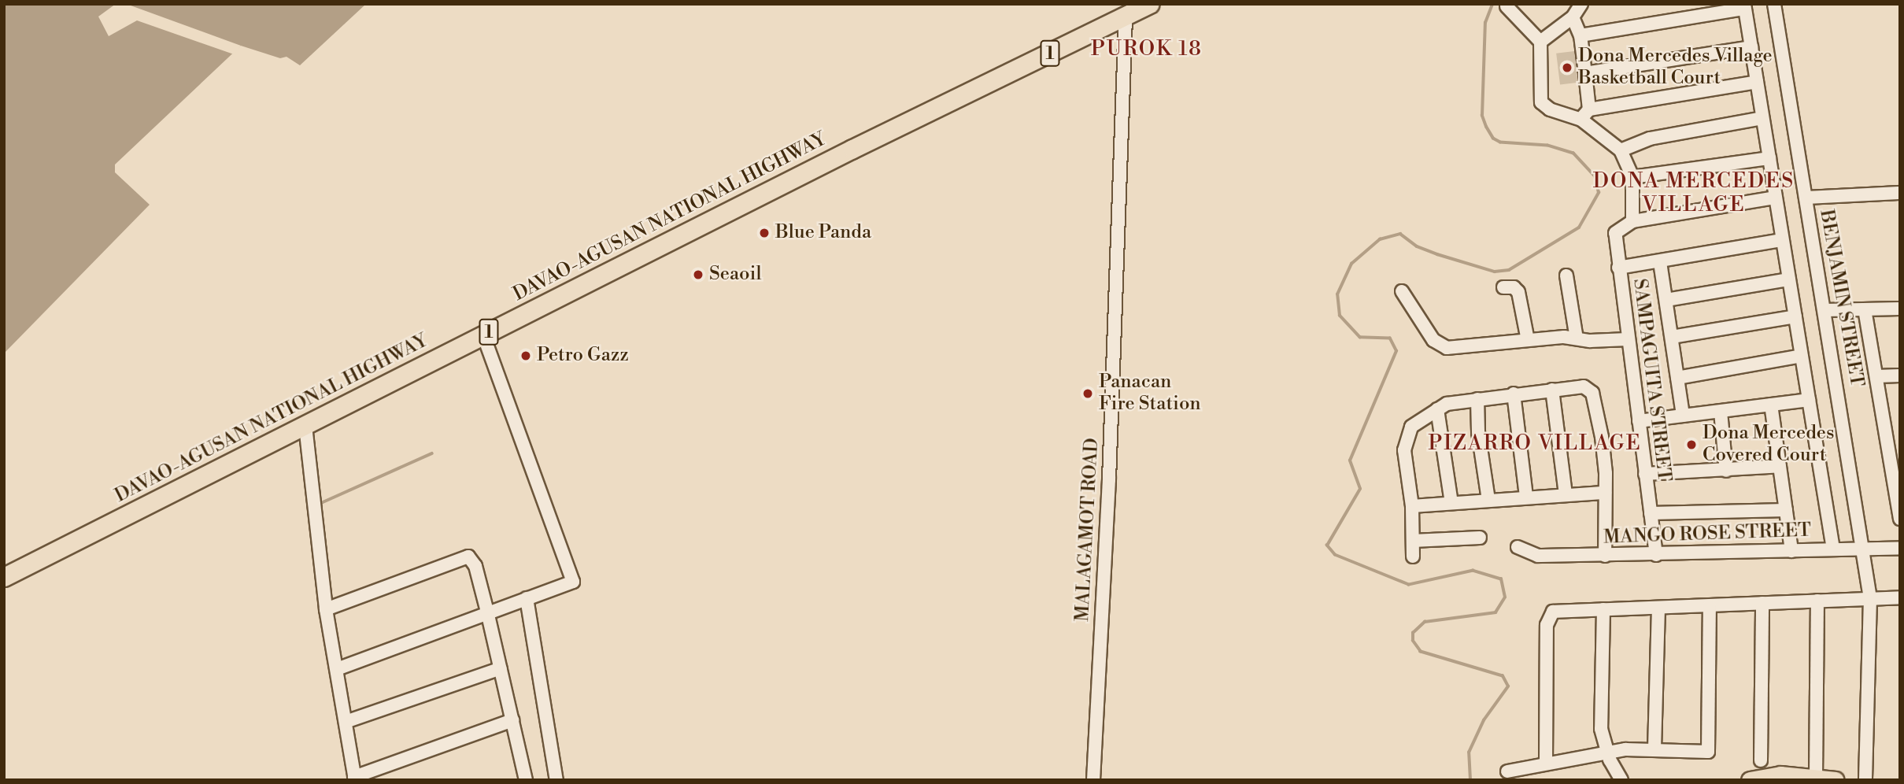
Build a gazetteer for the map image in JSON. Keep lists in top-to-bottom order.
{
  "streets": {
    "highway": ["1", "DAVAO-AGUSAN NATIONAL HIGHWAY"],
    "street": [
      "BENJAMIN STREET",
      "SAMPAGUITA STREET",
      "MALAGAMOT ROAD",
      "MANGO ROSE STREET"
    ]
  },
  "crossings": [
    ["DAVAO-AGUSAN NATIONAL HIGHWAY", "MALAGAMOT ROAD"],
    ["BENJAMIN STREET", "MANGO ROSE STREET"],
    ["SAMPAGUITA STREET", "MANGO ROSE STREET"]
  ],
  "districts": ["PUROK 18", "DONA MERCEDES VILLAGE", "PIZARRO VILLAGE"],
  "places": [
    "Dona Mercedes Village Basketball Court",
    "Blue Panda",
    "Seaoil",
    "Petro Gazz",
    "Panacan Fire Station",
    "Dona Mercedes Covered Court"
  ]
}
